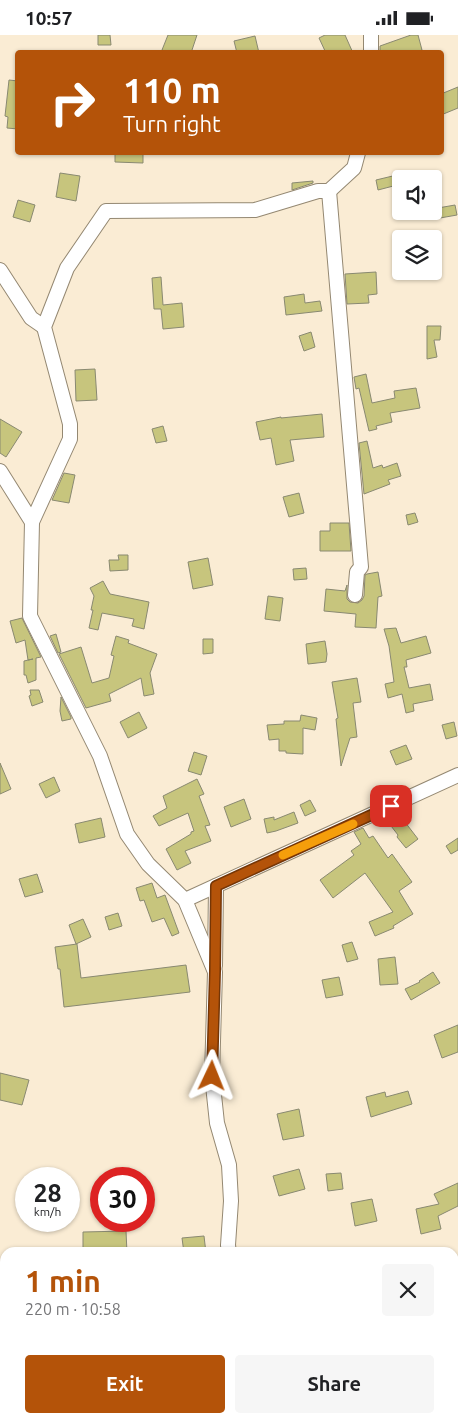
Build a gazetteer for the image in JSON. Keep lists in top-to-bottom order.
{
  "page": {
    "status": "10:57",
    "turn": ["110 m", "Turn right"],
    "speed": "28 km/h",
    "limit": "30",
    "heading": ["1 min", "220 m · 10:58"],
    "buttons": ["Exit", "Share"]
  }
}
